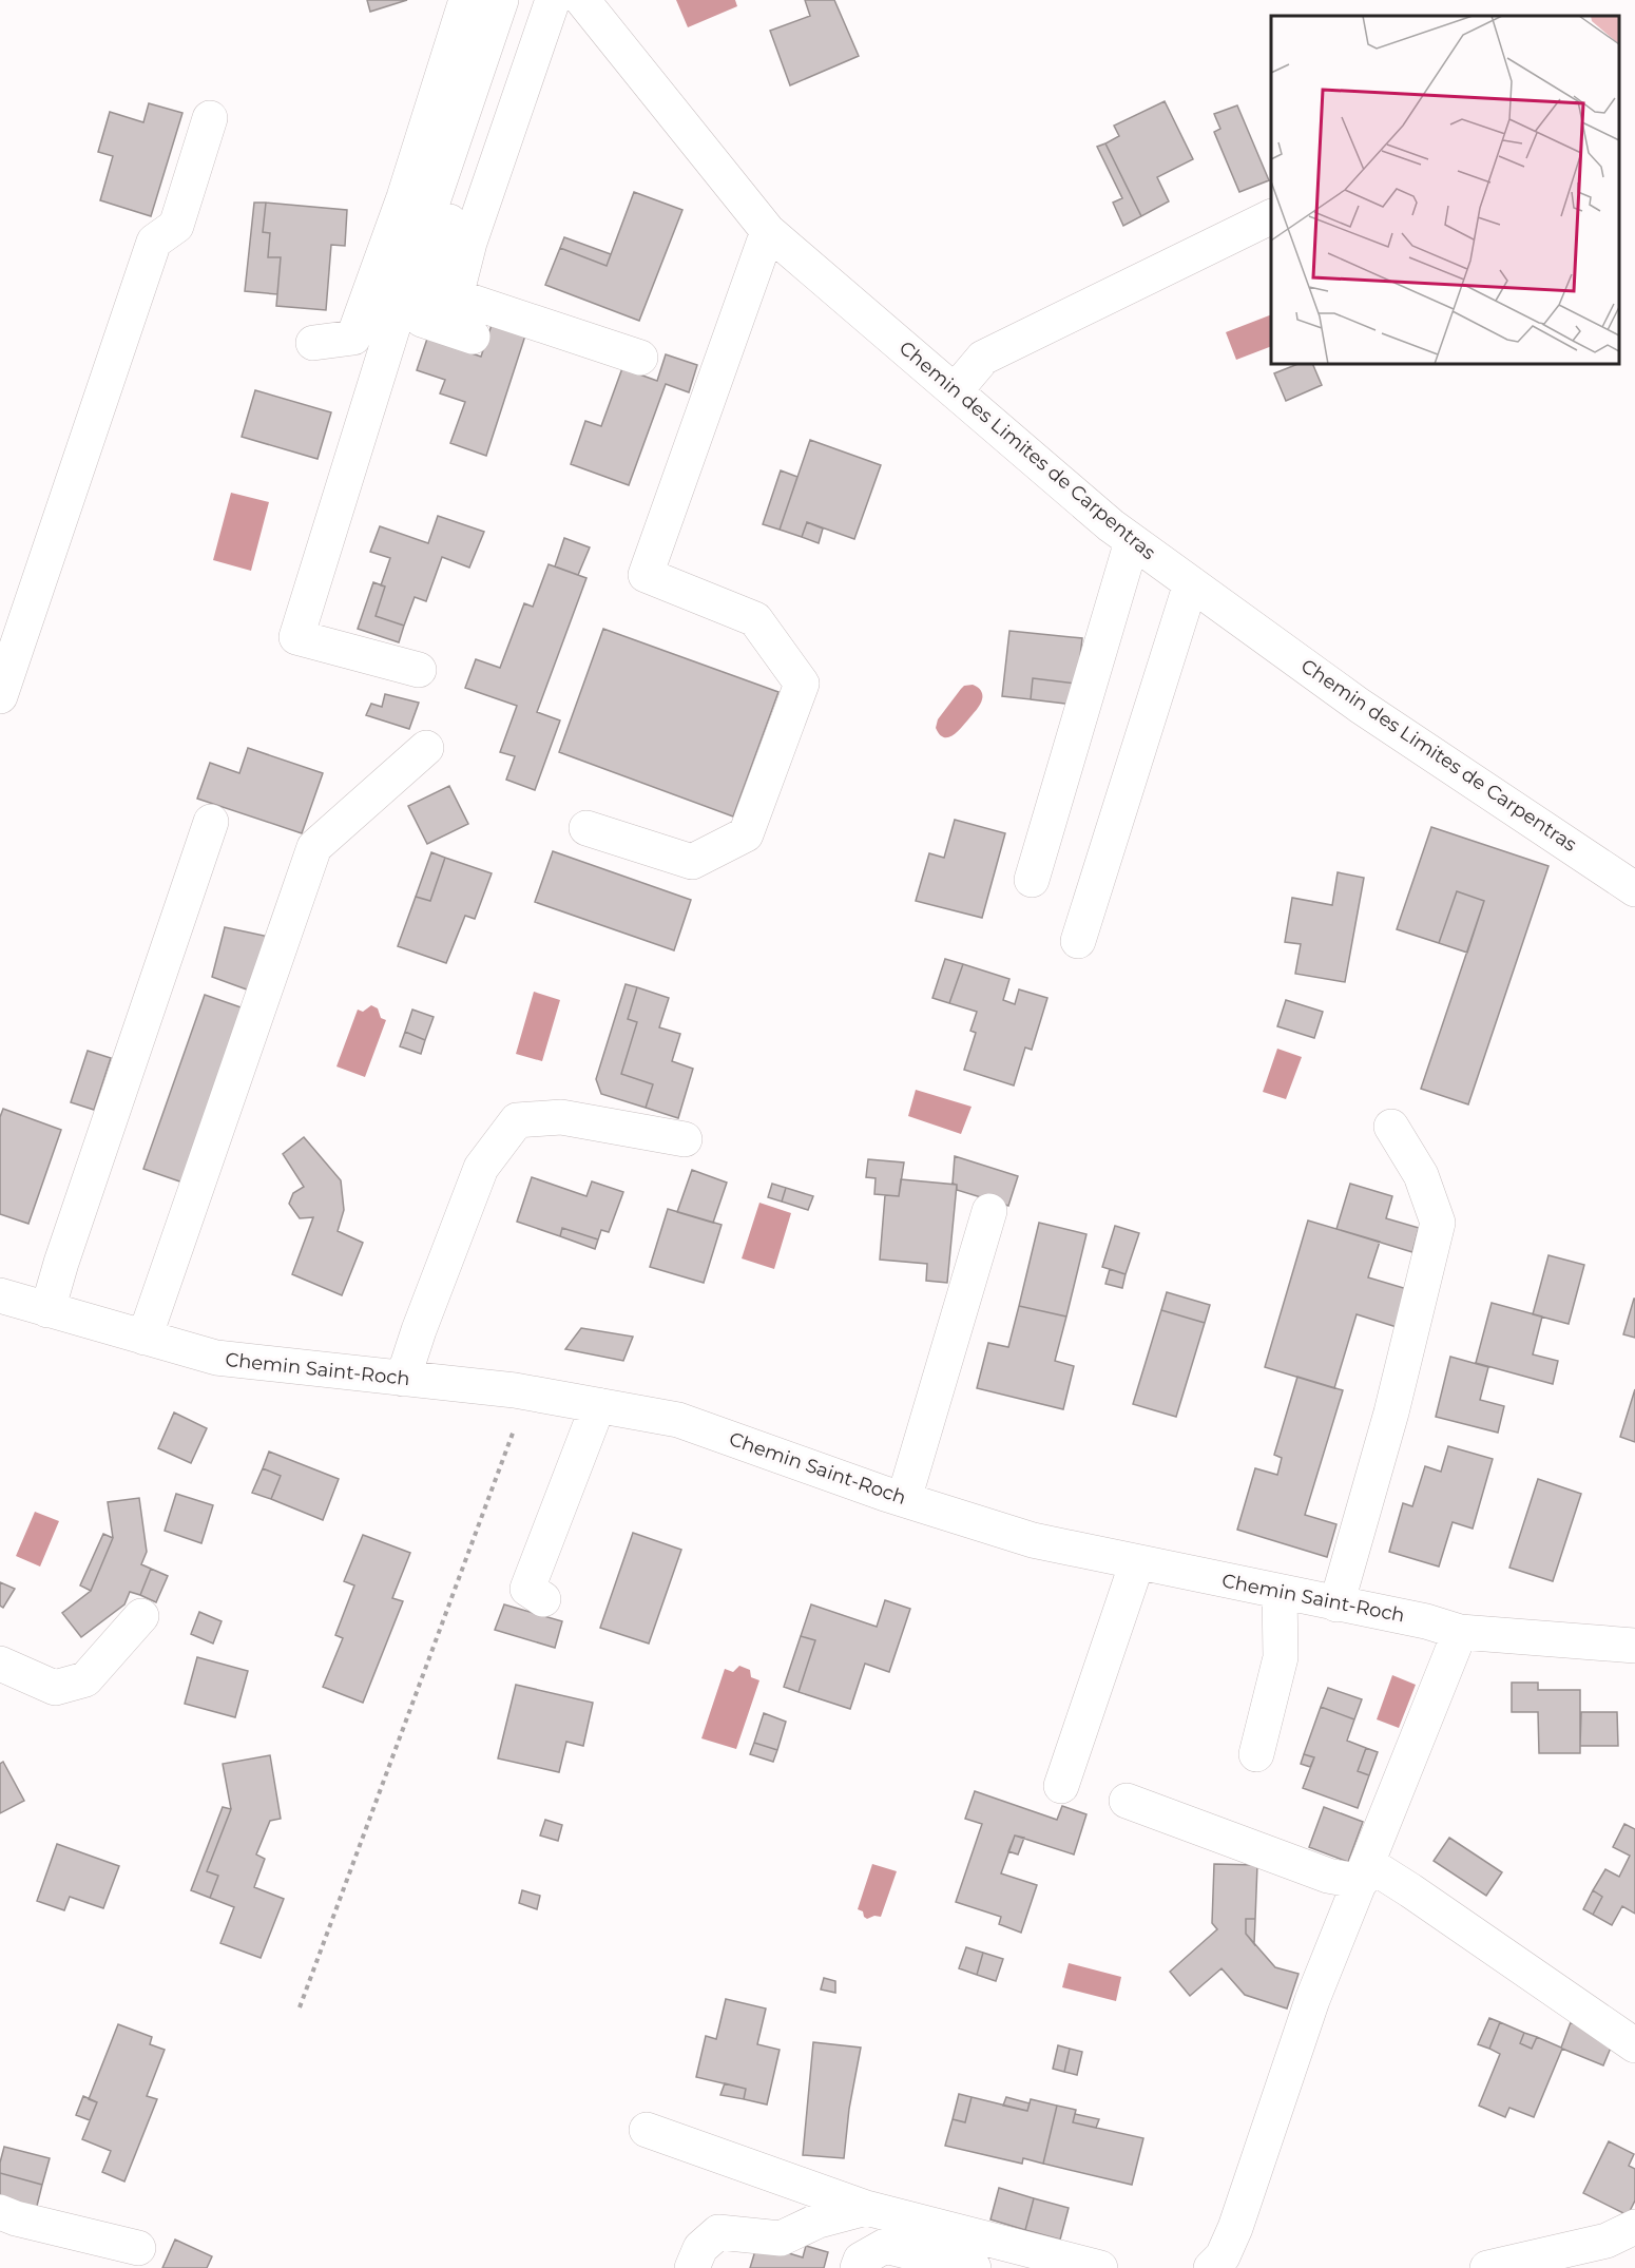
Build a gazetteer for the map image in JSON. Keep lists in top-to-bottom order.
{
  "streets": {
    "street": ["Chemin des Limites de Carpentras", "Chemin Saint-Roch"]
  }
}
